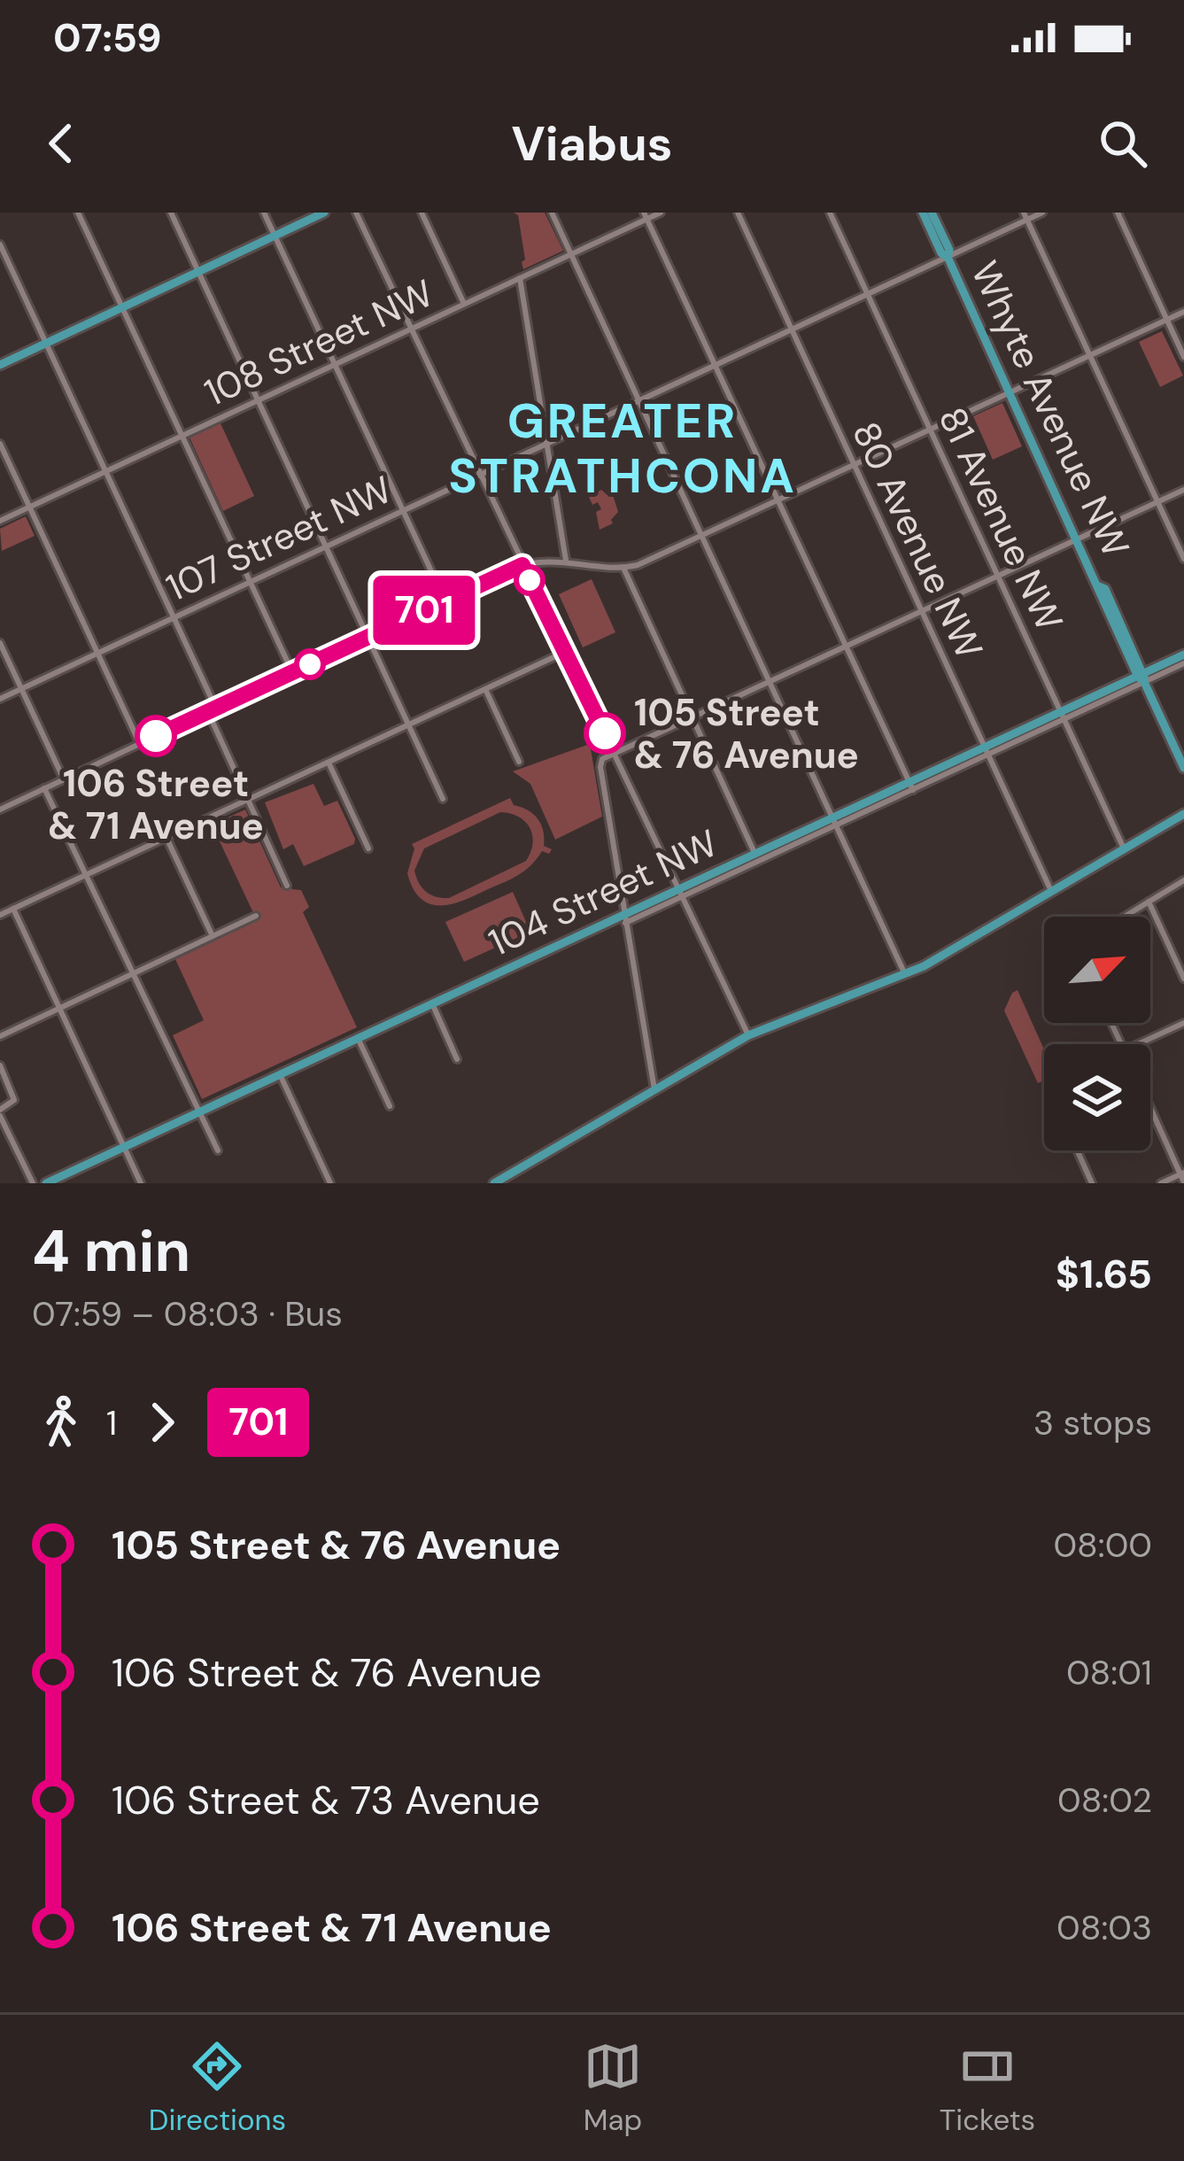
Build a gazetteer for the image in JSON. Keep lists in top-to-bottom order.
{
  "streets": {
    "main road": ["Whyte Avenue NW", "104 Street NW"],
    "street": [
      "108 Street NW",
      "81 Avenue NW",
      "107 Street NW",
      "80 Avenue NW"
    ]
  },
  "crossings": [
    ["Whyte Avenue NW", "107 Street NW"],
    ["Whyte Avenue NW", "104 Street NW"],
    ["81 Avenue NW", "107 Street NW"],
    ["81 Avenue NW", "104 Street NW"],
    ["107 Street NW", "80 Avenue NW"],
    ["80 Avenue NW", "104 Street NW"]
  ],
  "districts": ["GREATER STRATHCONA"],
  "places": ["105 Street & 76 Avenue", "106 Street & 71 Avenue"],
  "lines": ["bus line 701"],
  "north": "top right",
  "page": {
    "status": "07:59",
    "header": "Viabus",
    "on_map": "701",
    "heading": ["4 min", "07:59 – 08:03 · Bus", "$1.65"],
    "legs": ["1", "701", "3 stops"],
    "list": [
      {
        "name": "105 Street & 76 Avenue",
        "value": "08:00"
      },
      {
        "name": "106 Street & 76 Avenue",
        "value": "08:01"
      },
      {
        "name": "106 Street & 73 Avenue",
        "value": "08:02"
      },
      {
        "name": "106 Street & 71 Avenue",
        "value": "08:03"
      }
    ],
    "tabs": ["Directions", "Map", "Tickets"]
  }
}
